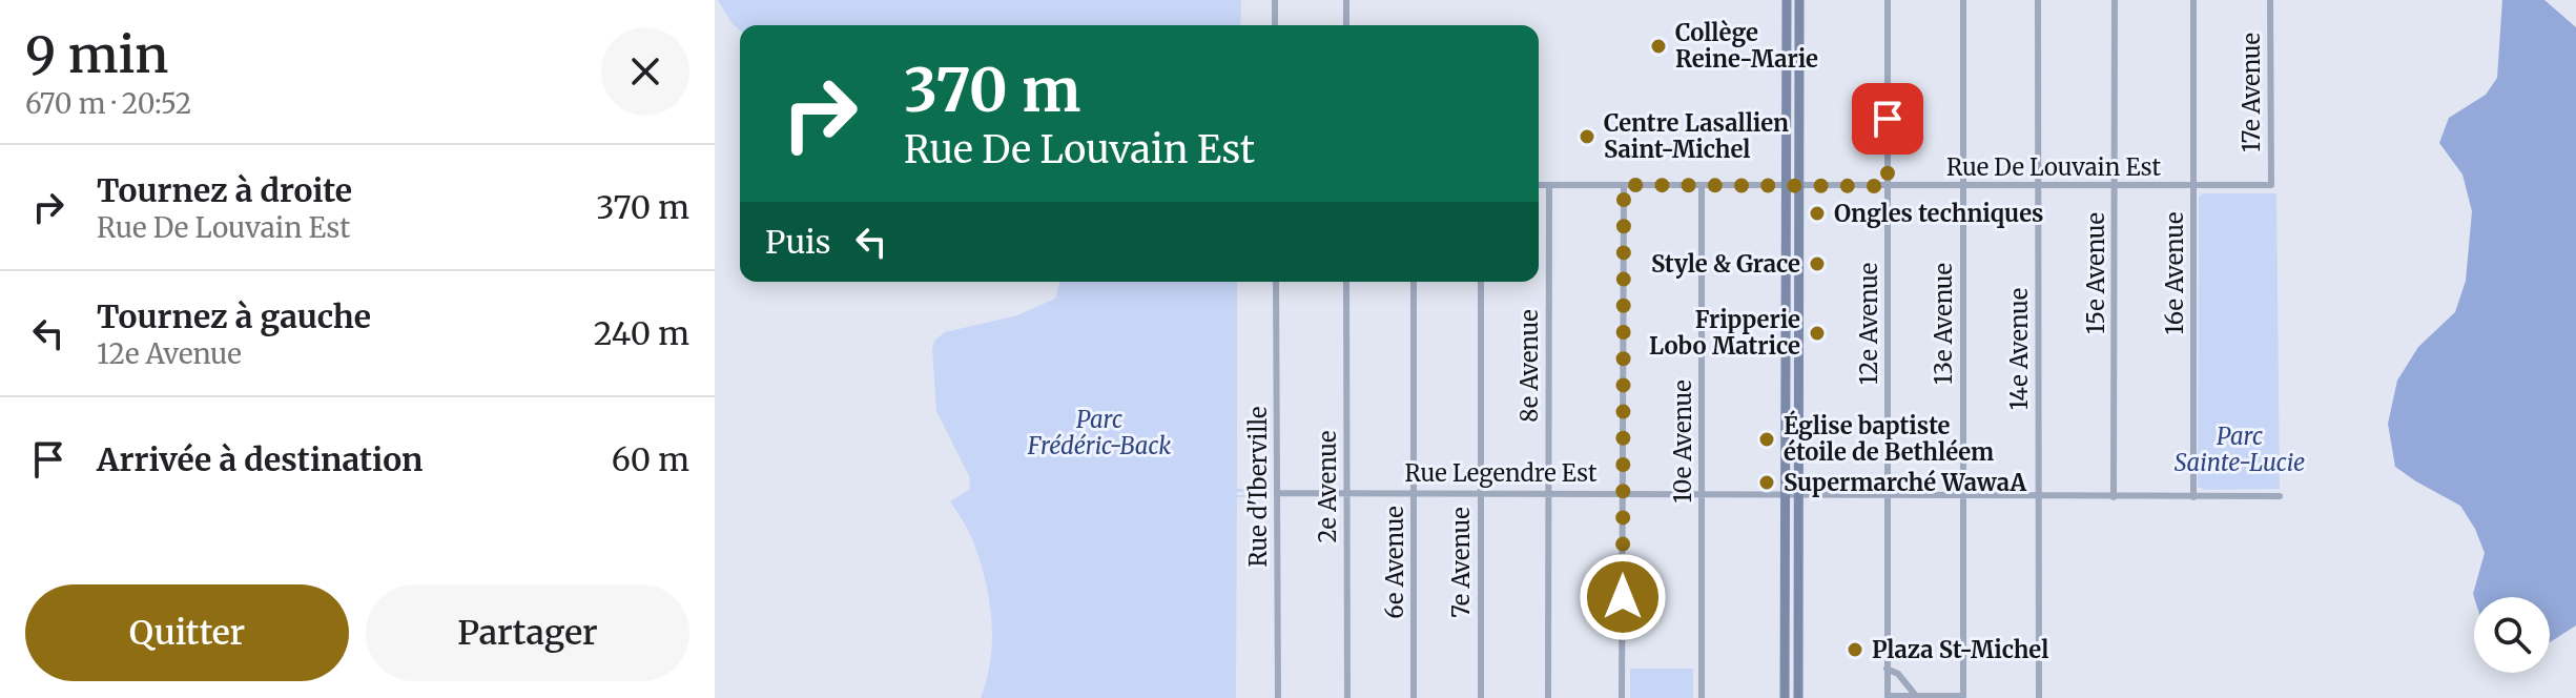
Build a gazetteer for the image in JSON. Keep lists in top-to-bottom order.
{
  "streets": {
    "street": [
      "17e Avenue",
      "Rue De Louvain Est",
      "15e Avenue",
      "16e Avenue",
      "12e Avenue",
      "13e Avenue",
      "14e Avenue",
      "8e Avenue",
      "10e Avenue",
      "Rue Legendre Est",
      "Rue d'Iberville",
      "2e Avenue",
      "6e Avenue",
      "7e Avenue"
    ]
  },
  "crossings": [
    ["17e Avenue", "Rue De Louvain Est"],
    ["Rue De Louvain Est", "15e Avenue"],
    ["Rue De Louvain Est", "16e Avenue"],
    ["Rue De Louvain Est", "12e Avenue"],
    ["Rue De Louvain Est", "13e Avenue"],
    ["Rue De Louvain Est", "14e Avenue"],
    ["Rue De Louvain Est", "8e Avenue"],
    ["Rue De Louvain Est", "10e Avenue"],
    ["15e Avenue", "Rue Legendre Est"],
    ["16e Avenue", "Rue Legendre Est"],
    ["12e Avenue", "Rue Legendre Est"],
    ["13e Avenue", "Rue Legendre Est"],
    ["14e Avenue", "Rue Legendre Est"],
    ["8e Avenue", "Rue Legendre Est"],
    ["10e Avenue", "Rue Legendre Est"],
    ["Rue Legendre Est", "Rue d'Iberville"],
    ["Rue Legendre Est", "2e Avenue"],
    ["Rue Legendre Est", "6e Avenue"],
    ["Rue Legendre Est", "7e Avenue"]
  ],
  "parks": ["Parc Frédéric-Back", "Parc Sainte-Lucie"],
  "places": [
    "Collège Reine-Marie",
    "Centre Lasallien Saint-Michel",
    "Ongles techniques",
    "Style & Grace",
    "Fripperie Lobo Matrice",
    "Église baptiste étoile de Bethléem",
    "Supermarché WawaA",
    "Plaza St-Michel"
  ],
  "page": {
    "heading": ["9 min", "670 m · 20:52"],
    "turn": ["370 m", "Rue De Louvain Est"],
    "list": [
      {
        "name": "Tournez à droite",
        "note": "Rue De Louvain Est",
        "value": "370 m"
      },
      {
        "name": "Tournez à gauche",
        "note": "12e Avenue",
        "value": "240 m"
      },
      {
        "name": "Arrivée à destination",
        "value": "60 m"
      }
    ],
    "then": "Puis",
    "buttons": ["Quitter", "Partager"]
  }
}
